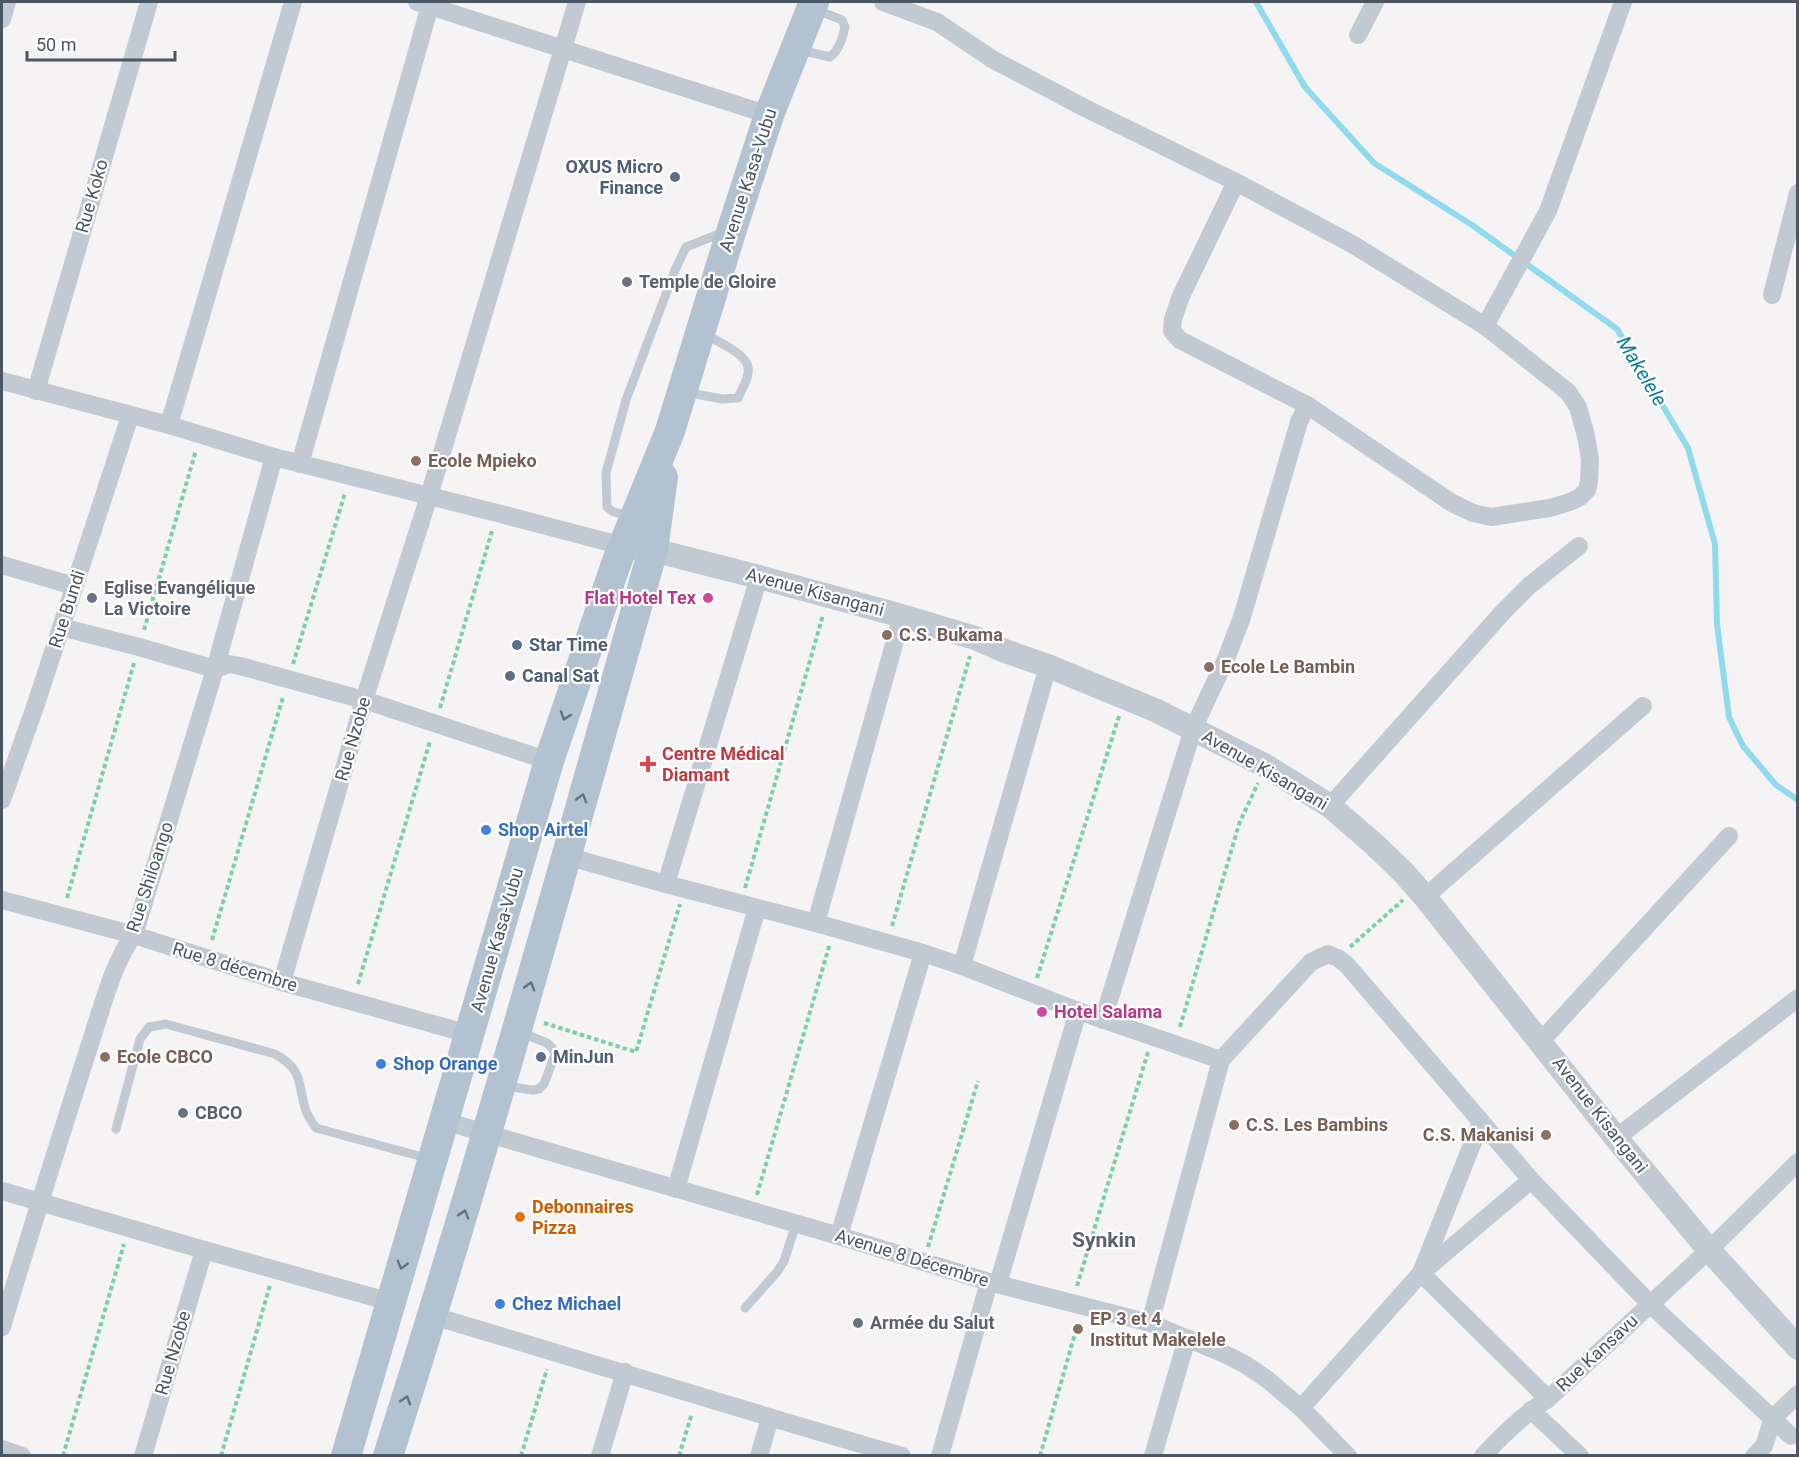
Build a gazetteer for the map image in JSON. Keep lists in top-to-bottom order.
{
  "streets": {
    "main road": ["Avenue Kasa-Vubu"],
    "street": [
      "Rue Koko",
      "Avenue Kisangani",
      "Rue Bundi",
      "Rue Nzobe",
      "Rue Shiloango",
      "Rue 8 décembre",
      "Avenue 8 Décembre",
      "Rue Kansavu"
    ]
  },
  "crossings": [
    ["Avenue Kasa-Vubu", "Avenue Kisangani"],
    ["Avenue Kasa-Vubu", "Rue 8 décembre"],
    ["Avenue Kasa-Vubu", "Avenue 8 Décembre"],
    ["Avenue Kisangani", "Rue Kansavu"],
    ["Rue Nzobe", "Rue 8 décembre"],
    ["Rue Shiloango", "Rue 8 décembre"]
  ],
  "districts": ["Synkin"],
  "water": ["Makelele"],
  "places": {
    "other": [
      "OXUS Micro Finance",
      "Temple de Gloire",
      "Ecole Mpieko",
      "Eglise Evangélique La Victoire",
      "Flat Hotel Tex",
      "C.S. Bukama",
      "Star Time",
      "Ecole Le Bambin",
      "Canal Sat",
      "Shop Airtel",
      "Hotel Salama",
      "Ecole CBCO",
      "MinJun",
      "Shop Orange",
      "CBCO",
      "C.S. Les Bambins",
      "C.S. Makanisi",
      "Debonnaires Pizza",
      "Chez Michael",
      "Armée du Salut",
      "EP 3 et 4 Institut Makelele"
    ],
    "health": ["Centre Médical Diamant"]
  },
  "scale_bar": "50 m"
}
